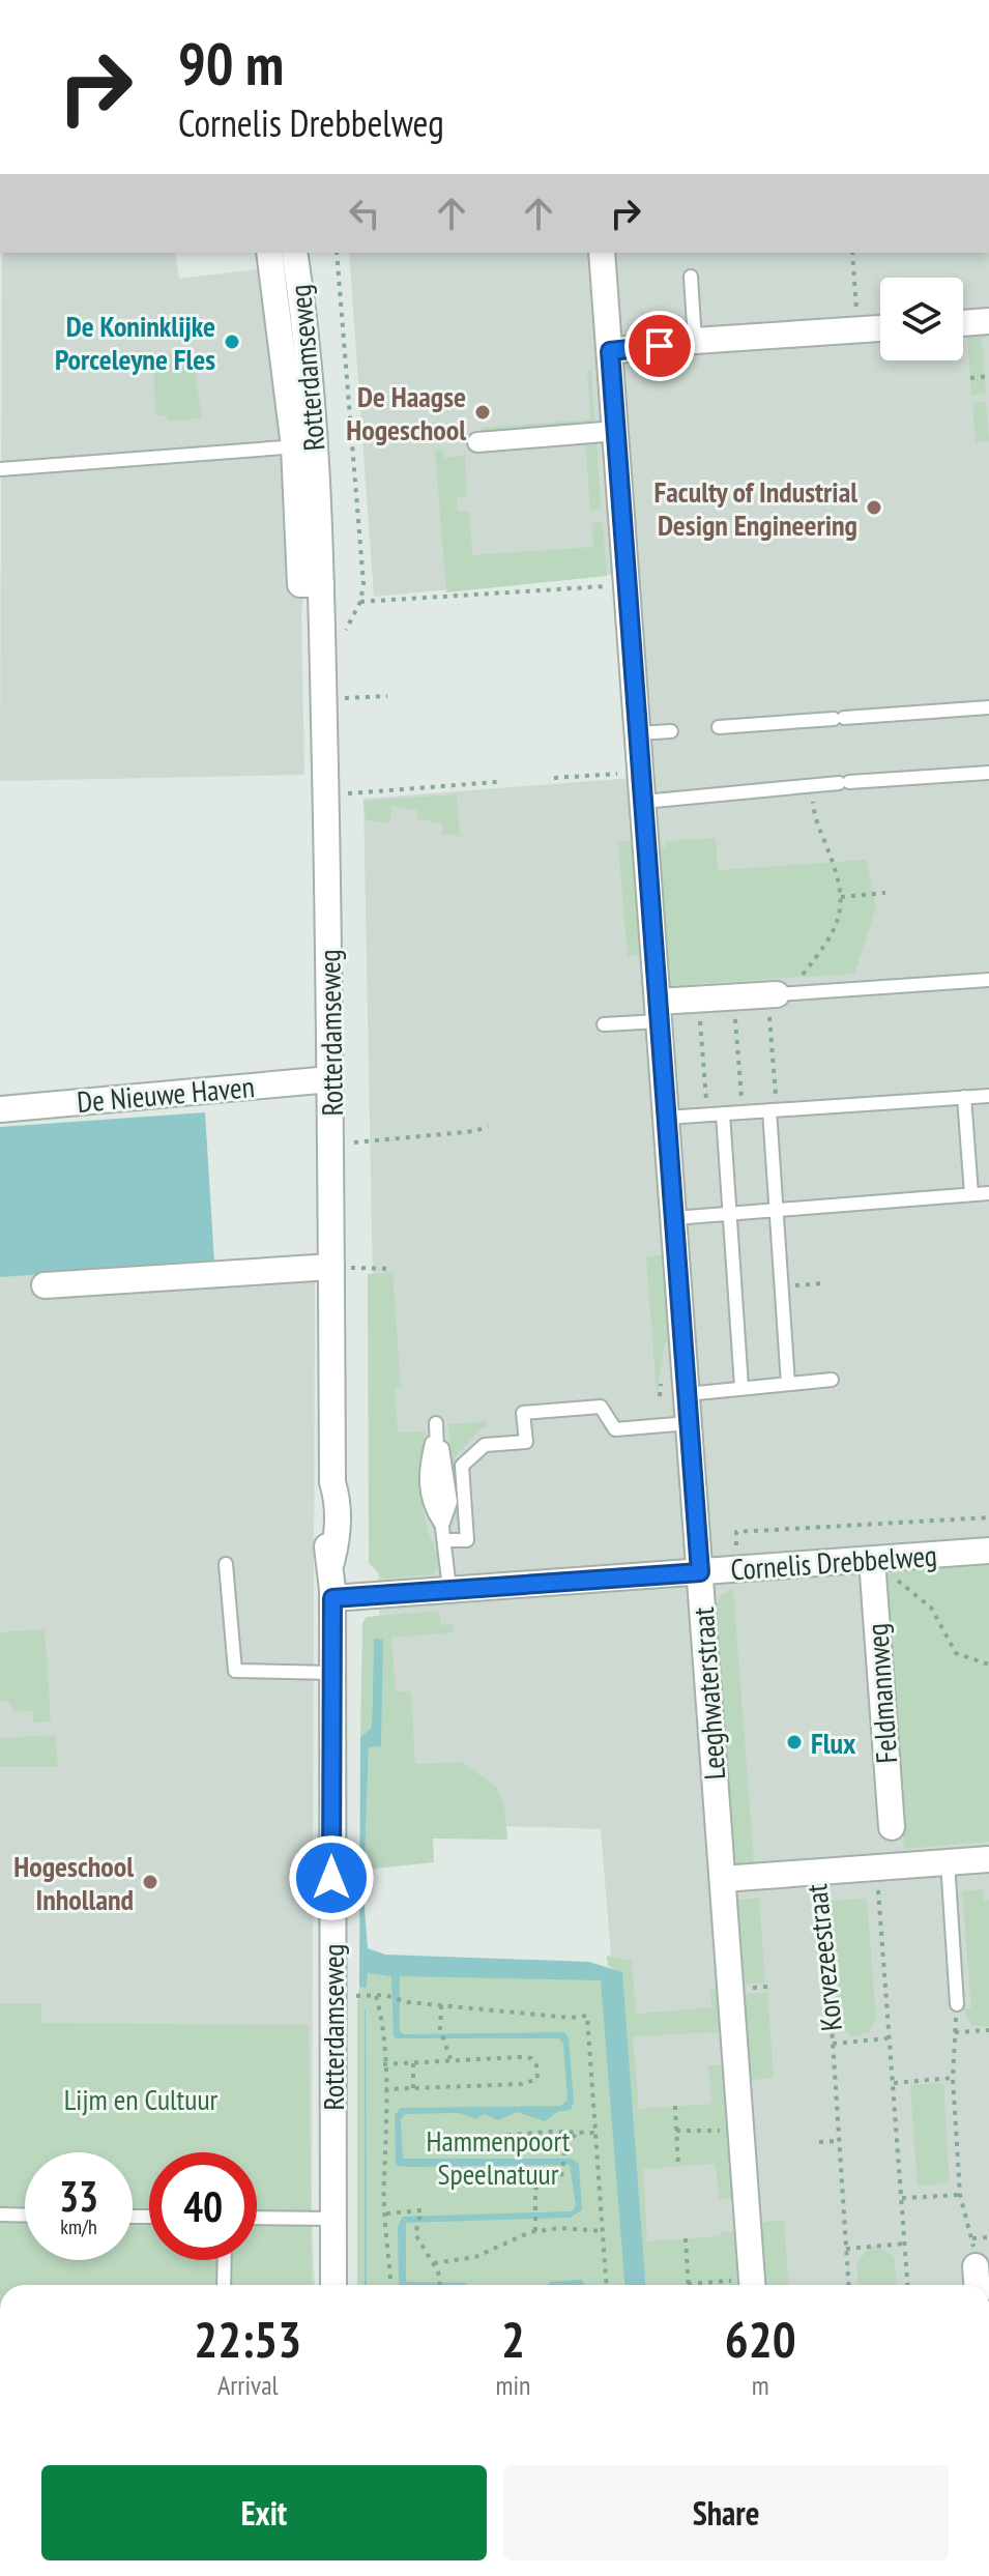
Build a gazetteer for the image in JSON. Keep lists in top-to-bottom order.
{
  "streets": {
    "street": [
      "Rotterdamseweg",
      "De Nieuwe Haven",
      "Cornelis Drebbelweg",
      "Leeghwaterstraat",
      "Feldmannweg",
      "Korvezeestraat"
    ]
  },
  "crossings": [
    ["Rotterdamseweg", "De Nieuwe Haven"],
    ["Rotterdamseweg", "Cornelis Drebbelweg"],
    ["Cornelis Drebbelweg", "Leeghwaterstraat"],
    ["Cornelis Drebbelweg", "Feldmannweg"],
    ["Leeghwaterstraat", "Korvezeestraat"]
  ],
  "parks": ["Lijm en Cultuur", "Hammenpoort Speelnatuur"],
  "places": [
    "De Koninklijke Porceleyne Fles",
    "De Haagse Hogeschool",
    "Faculty of Industrial Design Engineering",
    "Flux",
    "Hogeschool Inholland"
  ],
  "page": {
    "turn": ["90 m", "Cornelis Drebbelweg"],
    "speed": "33 km/h",
    "limit": "40",
    "eta": [
      "22:53",
      "Arrival",
      "2",
      "min",
      "620",
      "m"
    ],
    "buttons": ["Exit", "Share"]
  }
}
